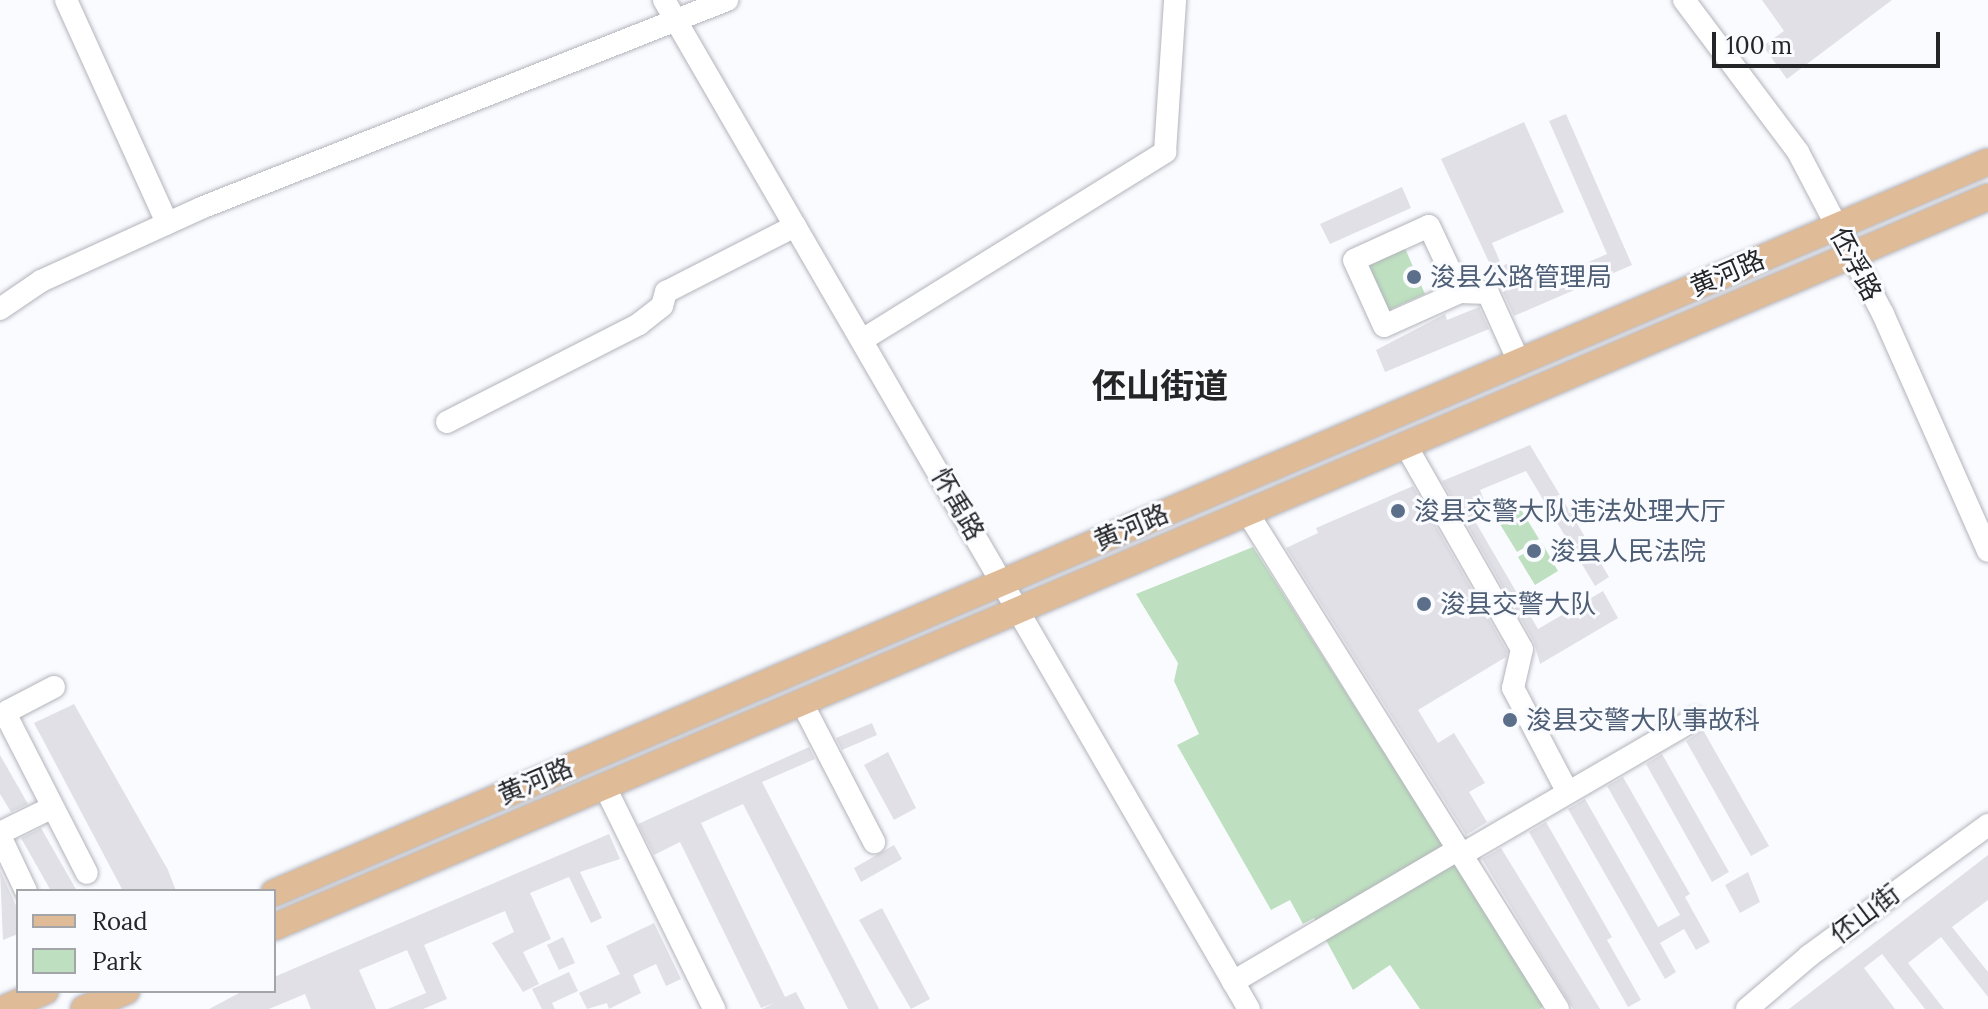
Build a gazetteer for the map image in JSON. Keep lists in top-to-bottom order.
{
  "streets": {
    "main road": ["黄河路"],
    "street": ["伾浮路", "怀禹路", "伾山街"]
  },
  "crossings": [
    ["伾浮路", "黄河路"],
    ["黄河路", "怀禹路"]
  ],
  "districts": ["伾山街道"],
  "places": [
    "浚县公路管理局",
    "浚县交警大队违法处理大厅",
    "浚县人民法院",
    "浚县交警大队",
    "浚县交警大队事故科"
  ],
  "legend": ["Road", "Park"],
  "scale_bar": "100 m"
}
